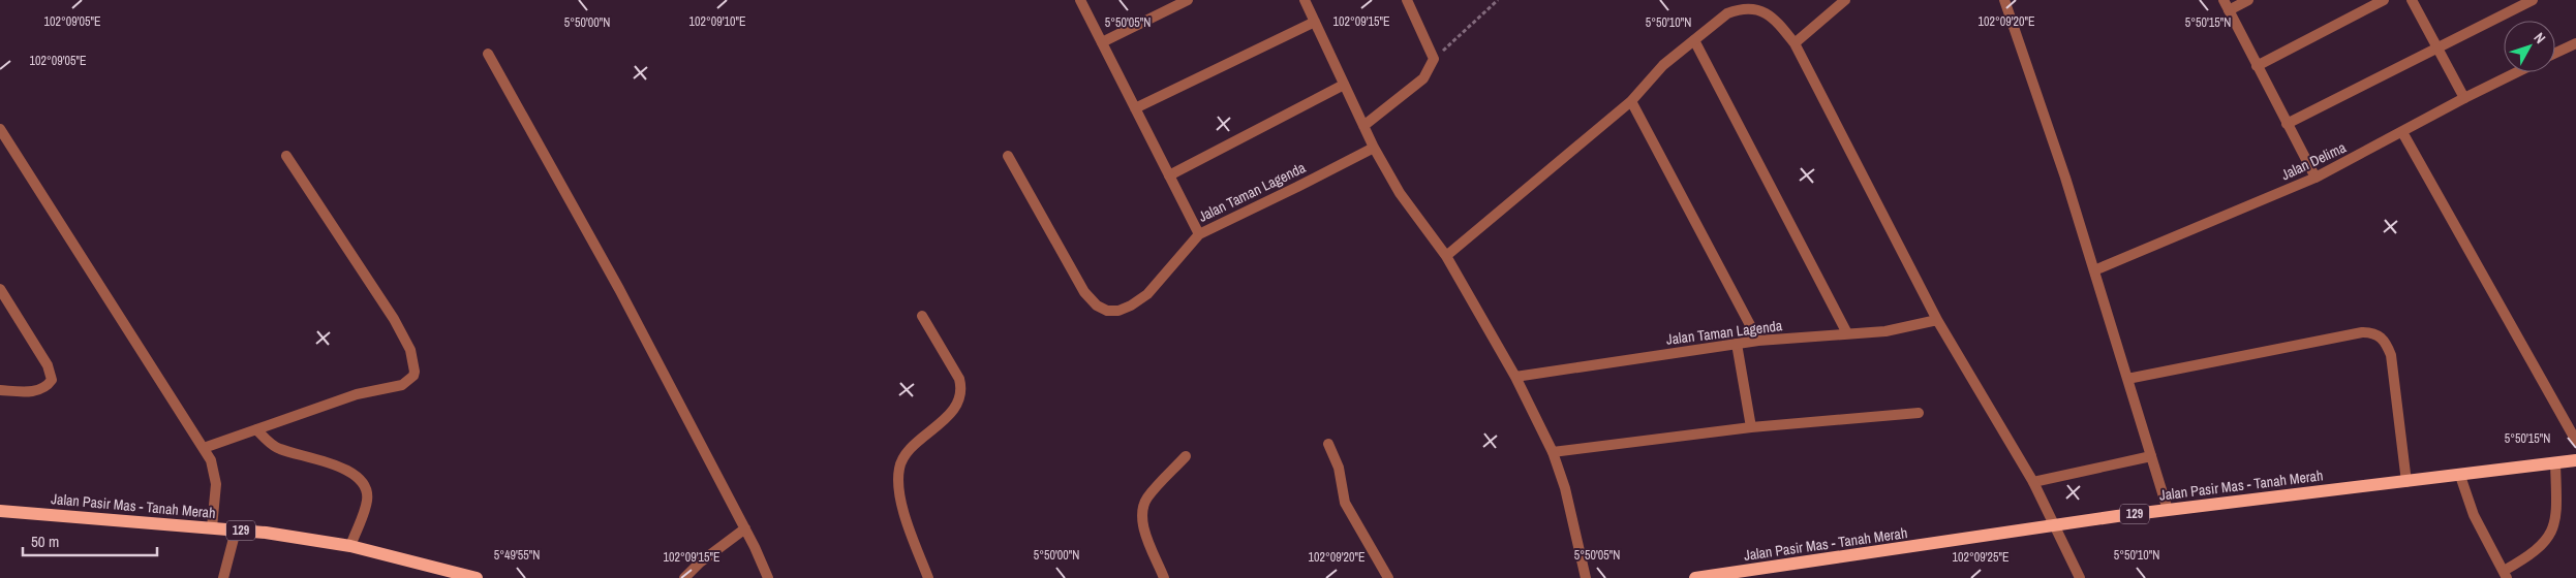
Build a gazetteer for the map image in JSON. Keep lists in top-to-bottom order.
{
  "streets": {
    "main road": ["Jalan Pasir Mas - Tanah Merah", "129"],
    "street": ["Jalan Delima", "Jalan Taman Lagenda"]
  },
  "scale_bar": "50 m",
  "north": "top right",
  "coordinates": [
    "102°09'05\"E",
    "102°09'10\"E",
    "102°09'15\"E",
    "102°09'20\"E",
    "5°50'00\"N",
    "5°50'05\"N",
    "5°50'10\"N",
    "5°50'15\"N",
    "5°49'55\"N",
    "102°09'25\"E"
  ]
}
